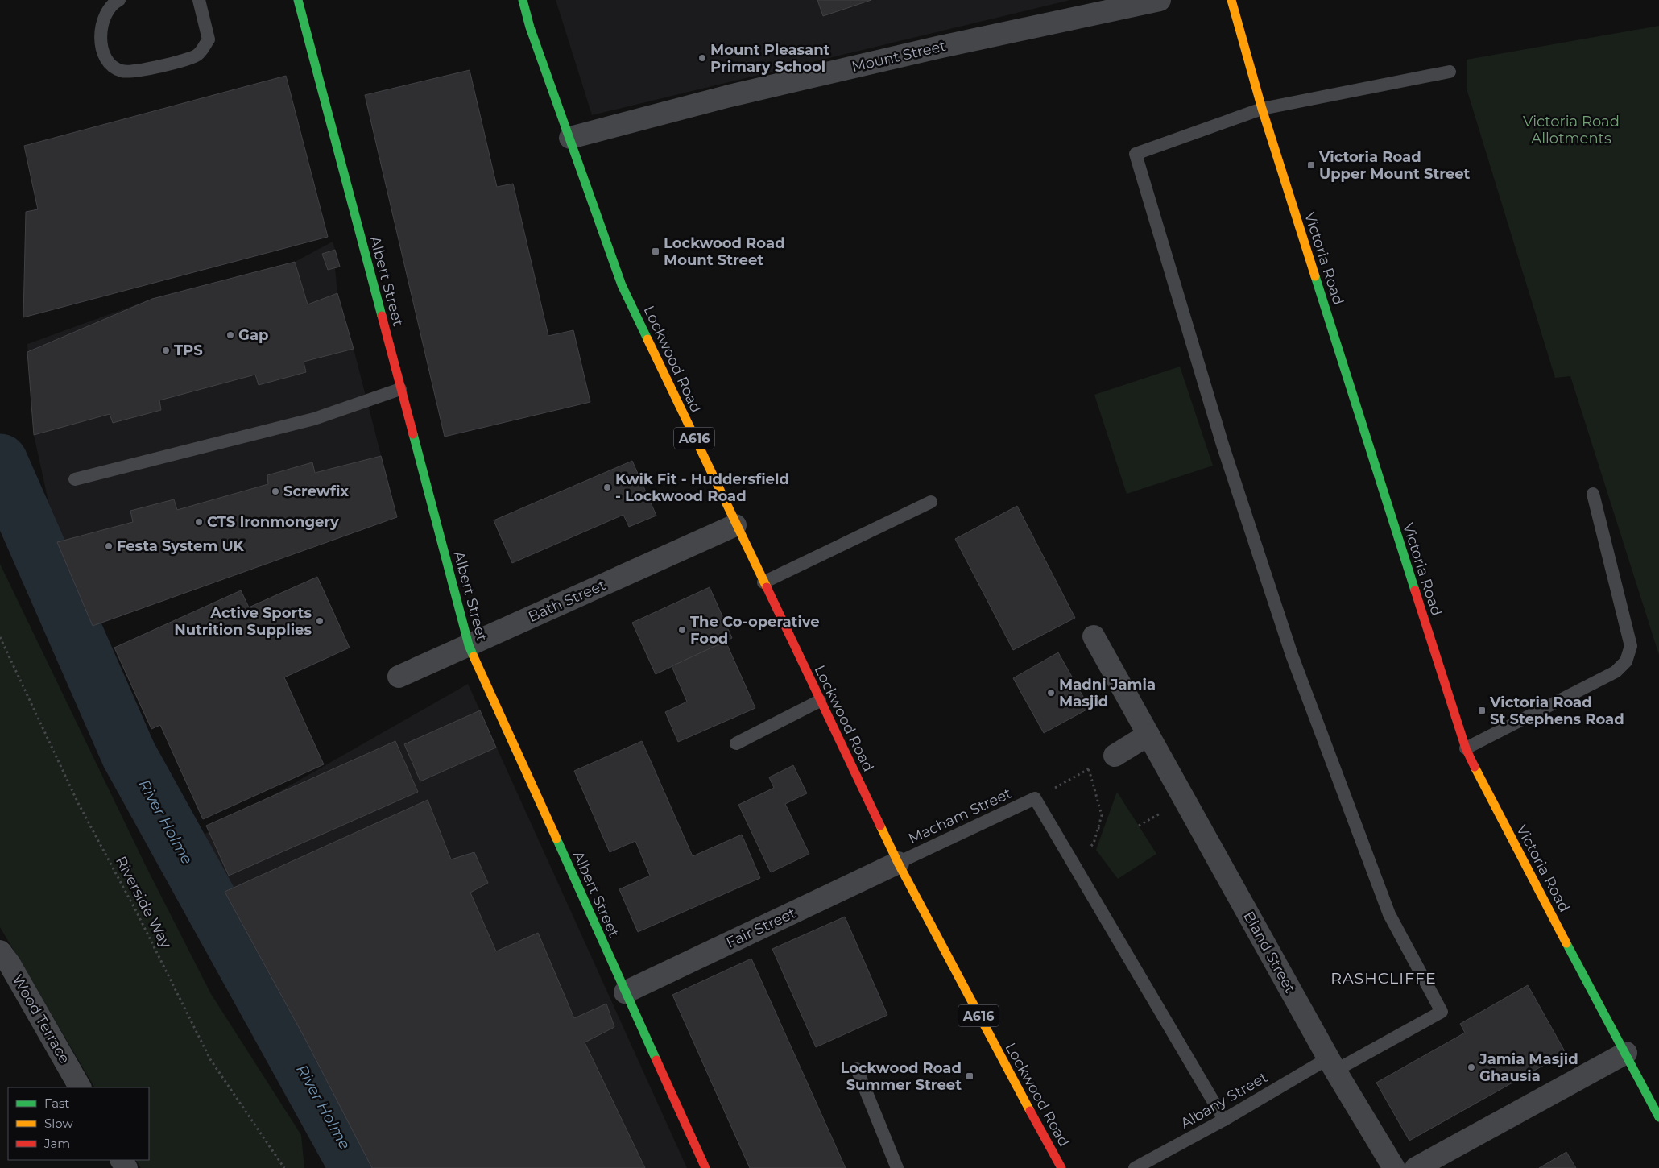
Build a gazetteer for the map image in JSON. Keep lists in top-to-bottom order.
{
  "streets": {
    "street": [
      "Mount Street",
      "Victoria Road",
      "Albert Street",
      "Lockwood Road",
      "A616",
      "Bath Street",
      "Fair Street",
      "Bland Street",
      "Wood Terrace"
    ],
    "lane": ["Macham Street", "Albany Street"],
    "path": ["Riverside Way"]
  },
  "crossings": [
    ["Mount Street", "Lockwood Road"],
    ["Victoria Road", "Albany Street"],
    ["Albert Street", "Bath Street"],
    ["Albert Street", "Fair Street"],
    ["Lockwood Road", "Bath Street"],
    ["Lockwood Road", "Macham Street"],
    ["Lockwood Road", "Fair Street"],
    ["Macham Street", "Fair Street"],
    ["Bland Street", "Albany Street"]
  ],
  "districts": ["RASHCLIFFE"],
  "water": ["River Holme"],
  "parks": ["Victoria Road Allotments"],
  "places": {
    "other": [
      "Mount Pleasant Primary School",
      "Gap",
      "TPS",
      "Kwik Fit - Huddersfield - Lockwood Road",
      "Screwfix",
      "CTS Ironmongery",
      "Festa System UK",
      "Active Sports Nutrition Supplies",
      "The Co-operative Food",
      "Madni Jamia Masjid",
      "Jamia Masjid Ghausia"
    ],
    "transit": [
      "Victoria Road Upper Mount Street",
      "Lockwood Road Mount Street",
      "Victoria Road St Stephens Road",
      "Lockwood Road Summer Street"
    ]
  },
  "legend": ["Fast", "Slow", "Jam"]
}
